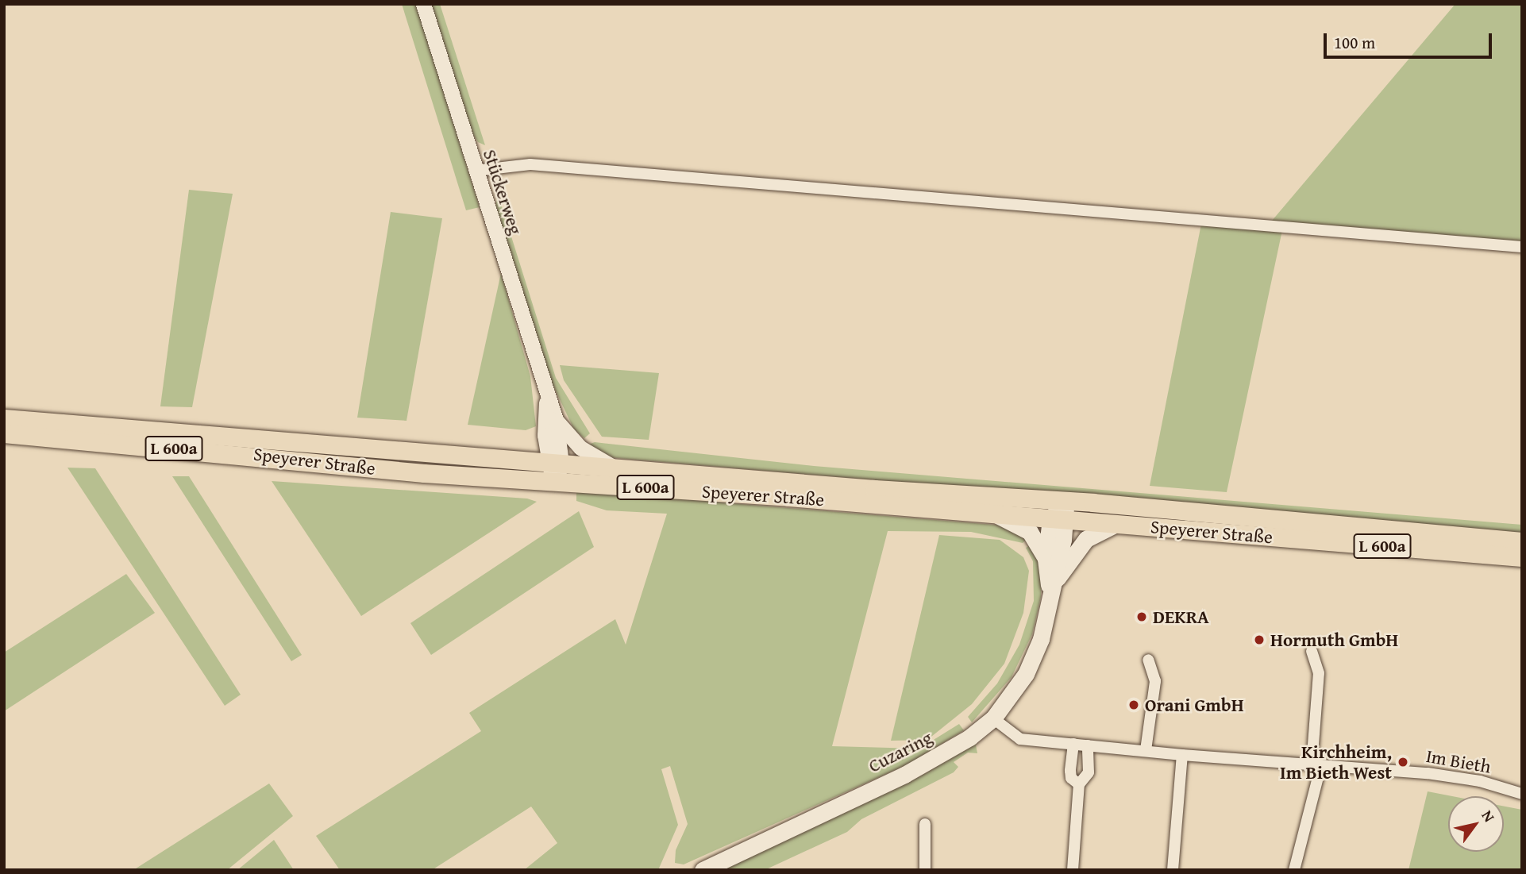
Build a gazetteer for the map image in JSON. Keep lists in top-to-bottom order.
{
  "streets": {
    "main road": ["L 600a", "Speyerer Straße", "Cuzaring"],
    "street": ["Stückerweg", "Im Bieth"]
  },
  "crossings": [
    ["Stückerweg", "Speyerer Straße"],
    ["Speyerer Straße", "Cuzaring"],
    ["Cuzaring", "Im Bieth"]
  ],
  "places": [
    "DEKRA",
    "Hormuth GmbH",
    "Orani GmbH",
    "Kirchheim, Im Bieth West"
  ],
  "scale_bar": "100 m",
  "north": "top right"
}
